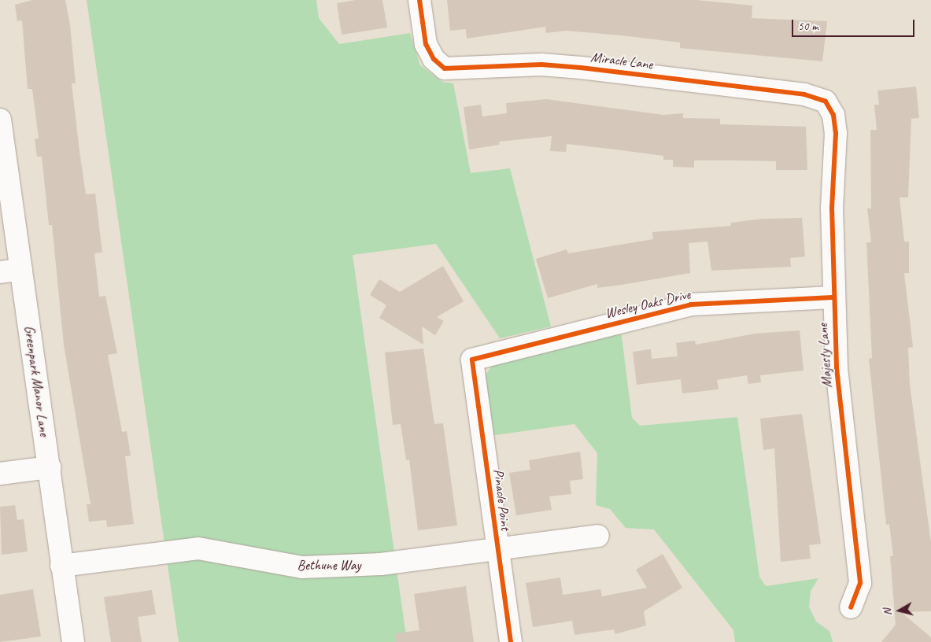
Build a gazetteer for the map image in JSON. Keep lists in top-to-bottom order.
{
  "streets": {
    "street": [
      "Miracle Lane",
      "Wesley Oaks Drive",
      "Majesty Lane",
      "Greenpark Manor Lane",
      "Pinacle Point",
      "Bethune Way"
    ]
  },
  "crossings": [
    ["Miracle Lane", "Majesty Lane"],
    ["Wesley Oaks Drive", "Majesty Lane"],
    ["Wesley Oaks Drive", "Pinacle Point"],
    ["Greenpark Manor Lane", "Bethune Way"],
    ["Pinacle Point", "Bethune Way"]
  ],
  "scale_bar": "50 m",
  "north": "left"
}
